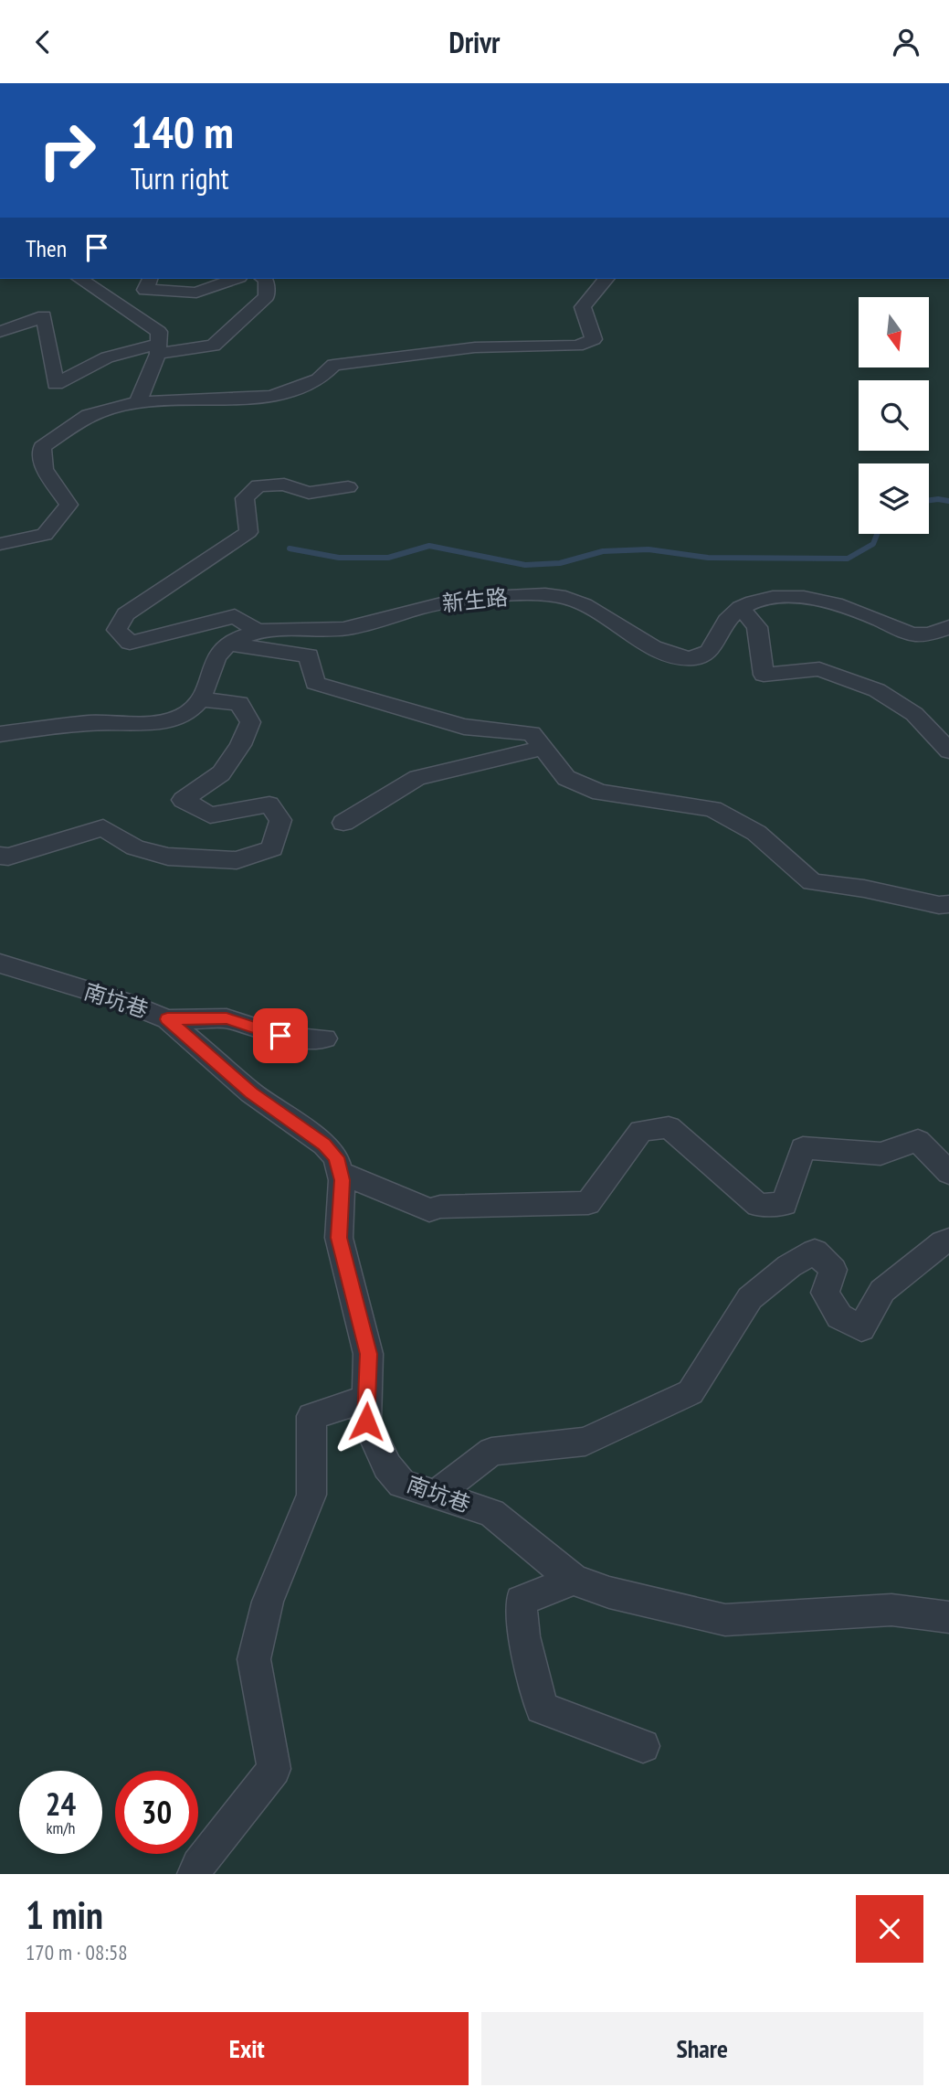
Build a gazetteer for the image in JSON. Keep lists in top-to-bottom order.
{
  "streets": {
    "street": ["新生路", "南坑巷"]
  },
  "north": "bottom",
  "page": {
    "header": "Drivr",
    "turn": ["140 m", "Turn right"],
    "then": "Then",
    "speed": "24 km/h",
    "limit": "30",
    "heading": ["1 min", "170 m · 08:58"],
    "buttons": ["Exit", "Share"]
  }
}
